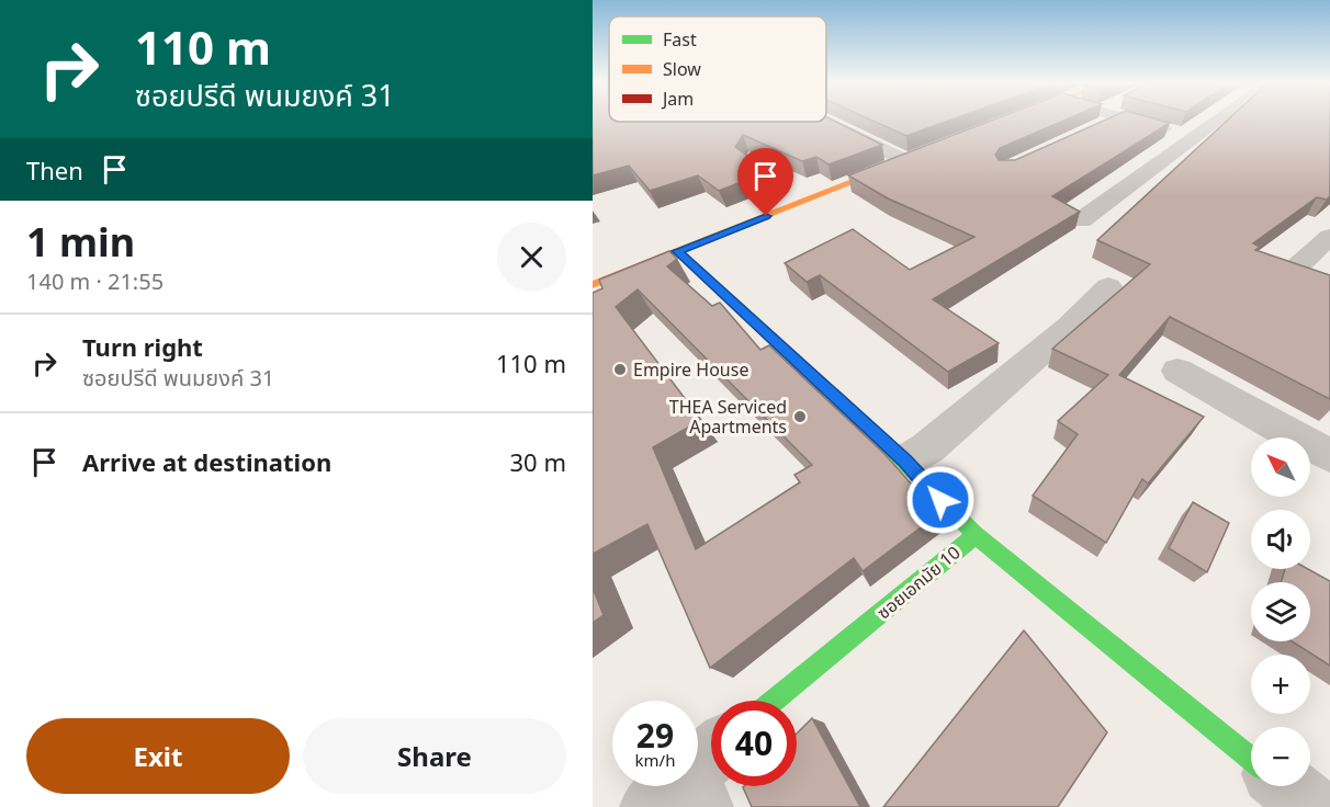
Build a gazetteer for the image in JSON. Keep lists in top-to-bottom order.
{
  "streets": {
    "street": ["ซอยเอกมัย 10"]
  },
  "places": ["Empire House", "THEA Serviced Apartments"],
  "legend": ["Fast", "Slow", "Jam"],
  "north": "top left",
  "page": {
    "turn": ["110 m", "ซอยปรีดี พนมยงค์ 31"],
    "then": "Then",
    "heading": ["1 min", "140 m · 21:55"],
    "list": [
      {
        "name": "Turn right",
        "note": "ซอยปรีดี พนมยงค์ 31",
        "value": "110 m"
      },
      {
        "name": "Arrive at destination",
        "value": "30 m"
      }
    ],
    "map_buttons": ["+", "−"],
    "speed": "29 km/h",
    "limit": "40",
    "buttons": ["Exit", "Share"]
  }
}
